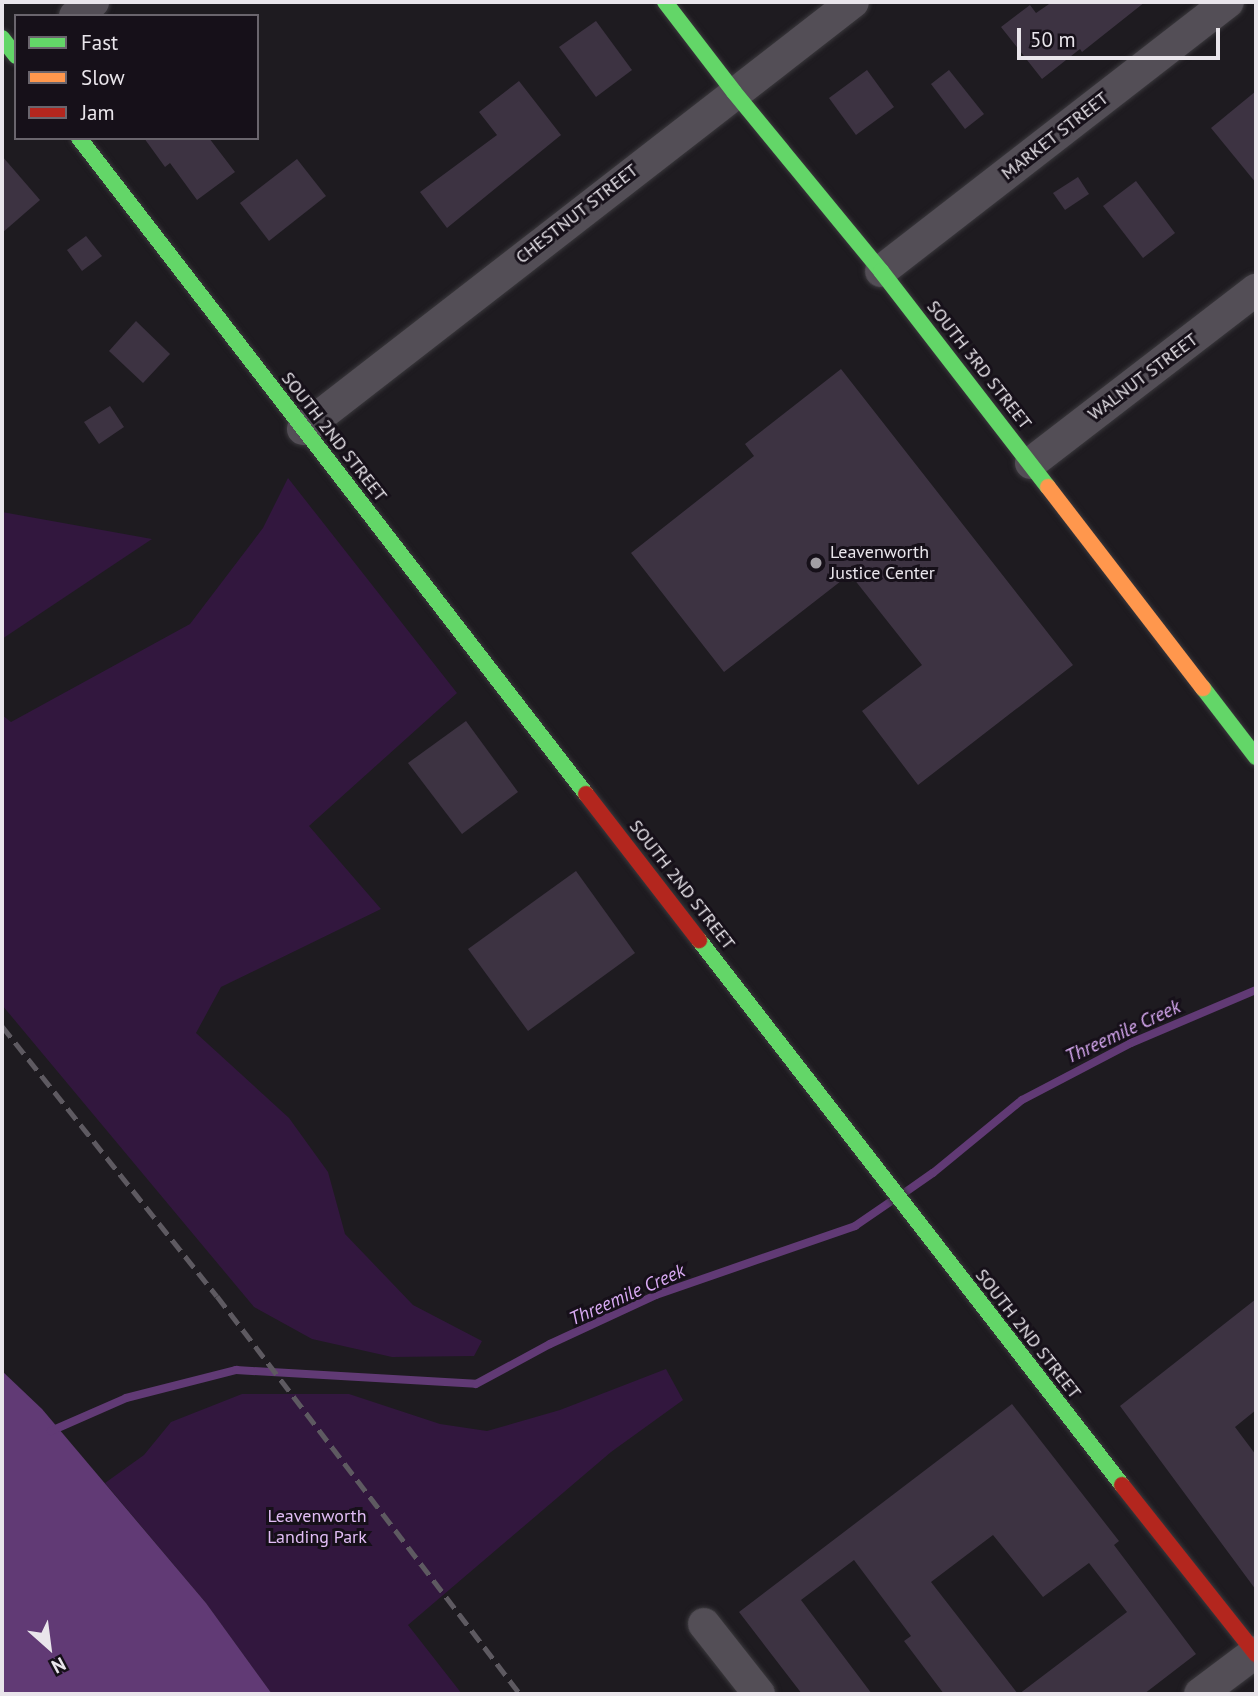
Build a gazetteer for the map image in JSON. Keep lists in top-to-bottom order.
{
  "streets": {
    "street": [
      "MARKET STREET",
      "CHESTNUT STREET",
      "SOUTH 3RD STREET",
      "WALNUT STREET",
      "SOUTH 2ND STREET"
    ]
  },
  "crossings": [
    ["MARKET STREET", "SOUTH 3RD STREET"],
    ["CHESTNUT STREET", "SOUTH 3RD STREET"],
    ["CHESTNUT STREET", "SOUTH 2ND STREET"],
    ["SOUTH 3RD STREET", "WALNUT STREET"]
  ],
  "water": ["Threemile Creek"],
  "parks": ["Leavenworth Landing Park"],
  "places": ["Leavenworth Justice Center"],
  "legend": ["Fast", "Slow", "Jam"],
  "scale_bar": "50 m",
  "north": "bottom right"
}
